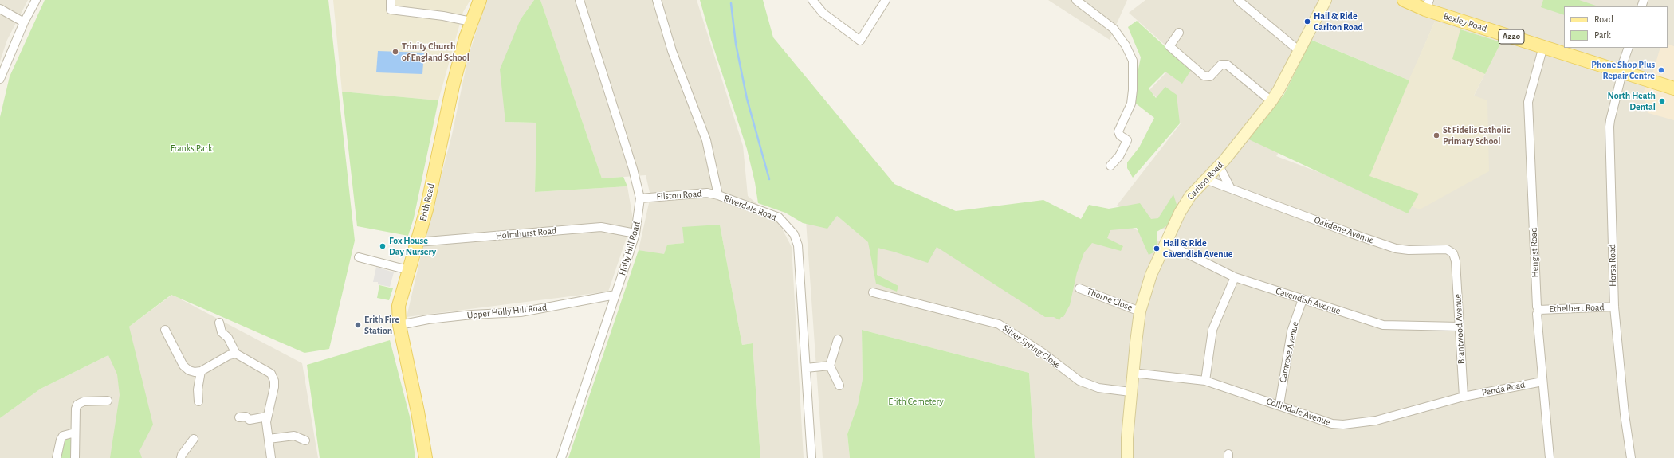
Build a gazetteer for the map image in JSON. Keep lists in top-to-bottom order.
{
  "streets": {
    "main road": ["Bexley Road", "A220", "Erith Road"],
    "street": [
      "Carlton Road",
      "Filston Road",
      "Riverdale Road",
      "Oakdene Avenue",
      "Holmhurst Road",
      "Holly Hill Road",
      "Hengist Road",
      "Horsa Road",
      "Thorne Close",
      "Cavendish Avenue",
      "Ethelbert Road",
      "Upper Holly Hill Road",
      "Brantwood Avenue",
      "Silver Spring Close",
      "Camrose Avenue",
      "Penda Road",
      "Collindale Avenue"
    ]
  },
  "crossings": [
    ["Bexley Road", "Hengist Road"],
    ["Bexley Road", "Horsa Road"],
    ["Carlton Road", "Oakdene Avenue"],
    ["Carlton Road", "Thorne Close"],
    ["Carlton Road", "Cavendish Avenue"],
    ["Carlton Road", "Silver Spring Close"],
    ["Carlton Road", "Collindale Avenue"],
    ["Filston Road", "Riverdale Road"],
    ["Filston Road", "Holly Hill Road"],
    ["Erith Road", "Holmhurst Road"],
    ["Erith Road", "Upper Holly Hill Road"],
    ["Oakdene Avenue", "Brantwood Avenue"],
    ["Holmhurst Road", "Holly Hill Road"],
    ["Holly Hill Road", "Upper Holly Hill Road"],
    ["Hengist Road", "Ethelbert Road"],
    ["Hengist Road", "Penda Road"],
    ["Horsa Road", "Ethelbert Road"],
    ["Cavendish Avenue", "Brantwood Avenue"],
    ["Cavendish Avenue", "Camrose Avenue"],
    ["Brantwood Avenue", "Penda Road"],
    ["Brantwood Avenue", "Collindale Avenue"],
    ["Camrose Avenue", "Collindale Avenue"],
    ["Penda Road", "Collindale Avenue"]
  ],
  "parks": ["Franks Park", "Erith Cemetery"],
  "places": [
    "Hail & Ride Carlton Road",
    "Trinity Church of England School",
    "Phone Shop Plus Repair Centre",
    "North Heath Dental",
    "St Fidelis Catholic Primary School",
    "Fox House Day Nursery",
    "Hail & Ride Cavendish Avenue",
    "Erith Fire Station"
  ],
  "legend": ["Road", "Park"]
}
